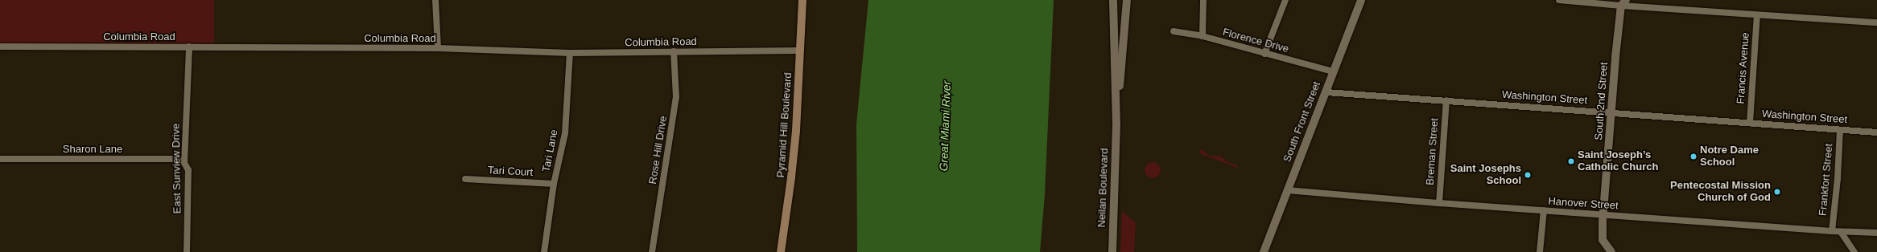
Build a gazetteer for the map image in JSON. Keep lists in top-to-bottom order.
{
  "streets": {
    "main road": ["Pyramid Hill Boulevard"],
    "street": [
      "Columbia Road",
      "Florence Drive",
      "Francis Avenue",
      "Washington Street",
      "South 2nd Street",
      "South Front Street",
      "Sharon Lane",
      "Rose Hill Drive",
      "Tari Lane",
      "Breman Street",
      "East Sunview Drive",
      "Tari Court",
      "Frankfort Street",
      "Neilan Boulevard",
      "Hanover Street"
    ]
  },
  "crossings": [
    ["Columbia Road", "Pyramid Hill Boulevard"],
    ["Columbia Road", "Rose Hill Drive"],
    ["Columbia Road", "Tari Lane"],
    ["Columbia Road", "East Sunview Drive"],
    ["Florence Drive", "South Front Street"],
    ["Francis Avenue", "Washington Street"],
    ["Washington Street", "South 2nd Street"],
    ["Washington Street", "South Front Street"],
    ["Washington Street", "Breman Street"],
    ["Washington Street", "Frankfort Street"],
    ["South 2nd Street", "Hanover Street"],
    ["South Front Street", "Hanover Street"],
    ["Sharon Lane", "East Sunview Drive"],
    ["Tari Lane", "Tari Court"],
    ["Breman Street", "Hanover Street"],
    ["Frankfort Street", "Hanover Street"]
  ],
  "water": ["Great Miami River"],
  "places": [
    "Notre Dame School",
    "Saint Joseph’s Catholic Church",
    "Saint Josephs School",
    "Pentecostal Mission Church of God"
  ]
}
